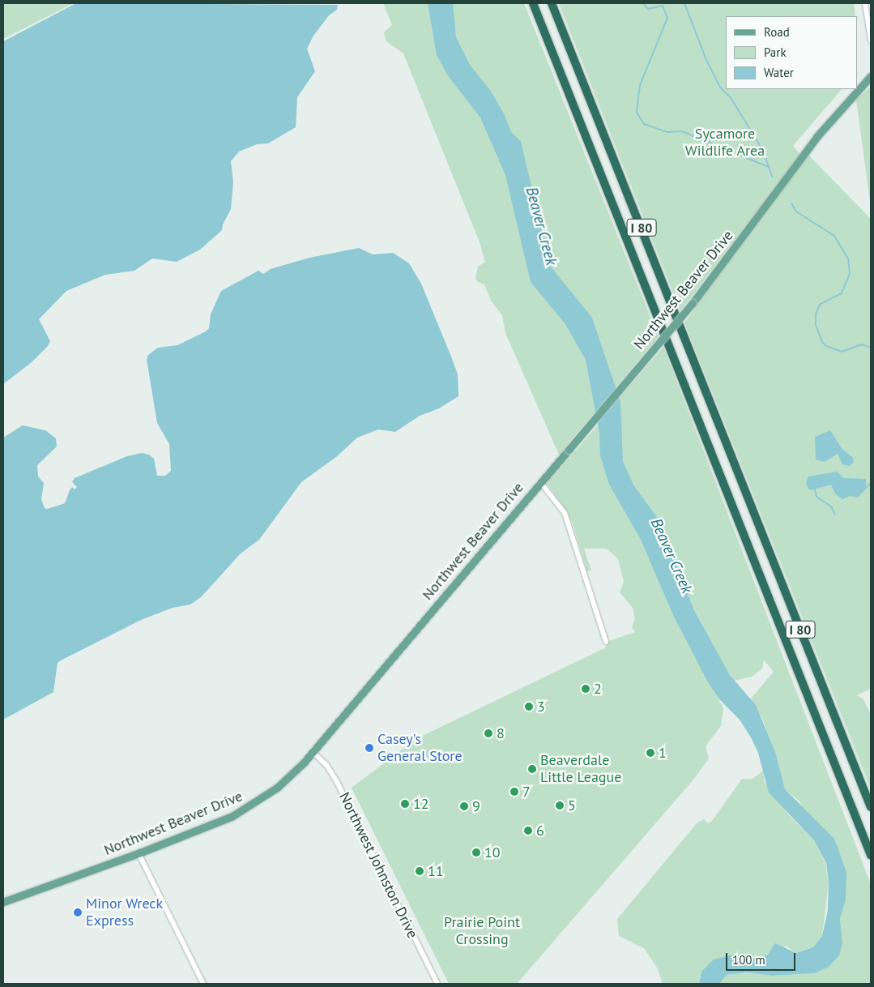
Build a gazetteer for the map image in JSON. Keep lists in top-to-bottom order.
{
  "streets": {
    "highway": ["I 80"],
    "main road": ["Northwest Beaver Drive"],
    "street": ["Northwest Johnston Drive"]
  },
  "crossings": [
    ["Northwest Beaver Drive", "Northwest Johnston Drive"]
  ],
  "water": ["Beaver Creek"],
  "parks": ["Sycamore Wildlife Area", "Prairie Point Crossing"],
  "places": [
    "2",
    "3",
    "8",
    "Casey's General Store",
    "1",
    "Beaverdale Little League",
    "7",
    "12",
    "5",
    "9",
    "6",
    "10",
    "11",
    "Minor Wreck Express"
  ],
  "legend": ["Road", "Park", "Water"],
  "scale_bar": "100 m"
}
